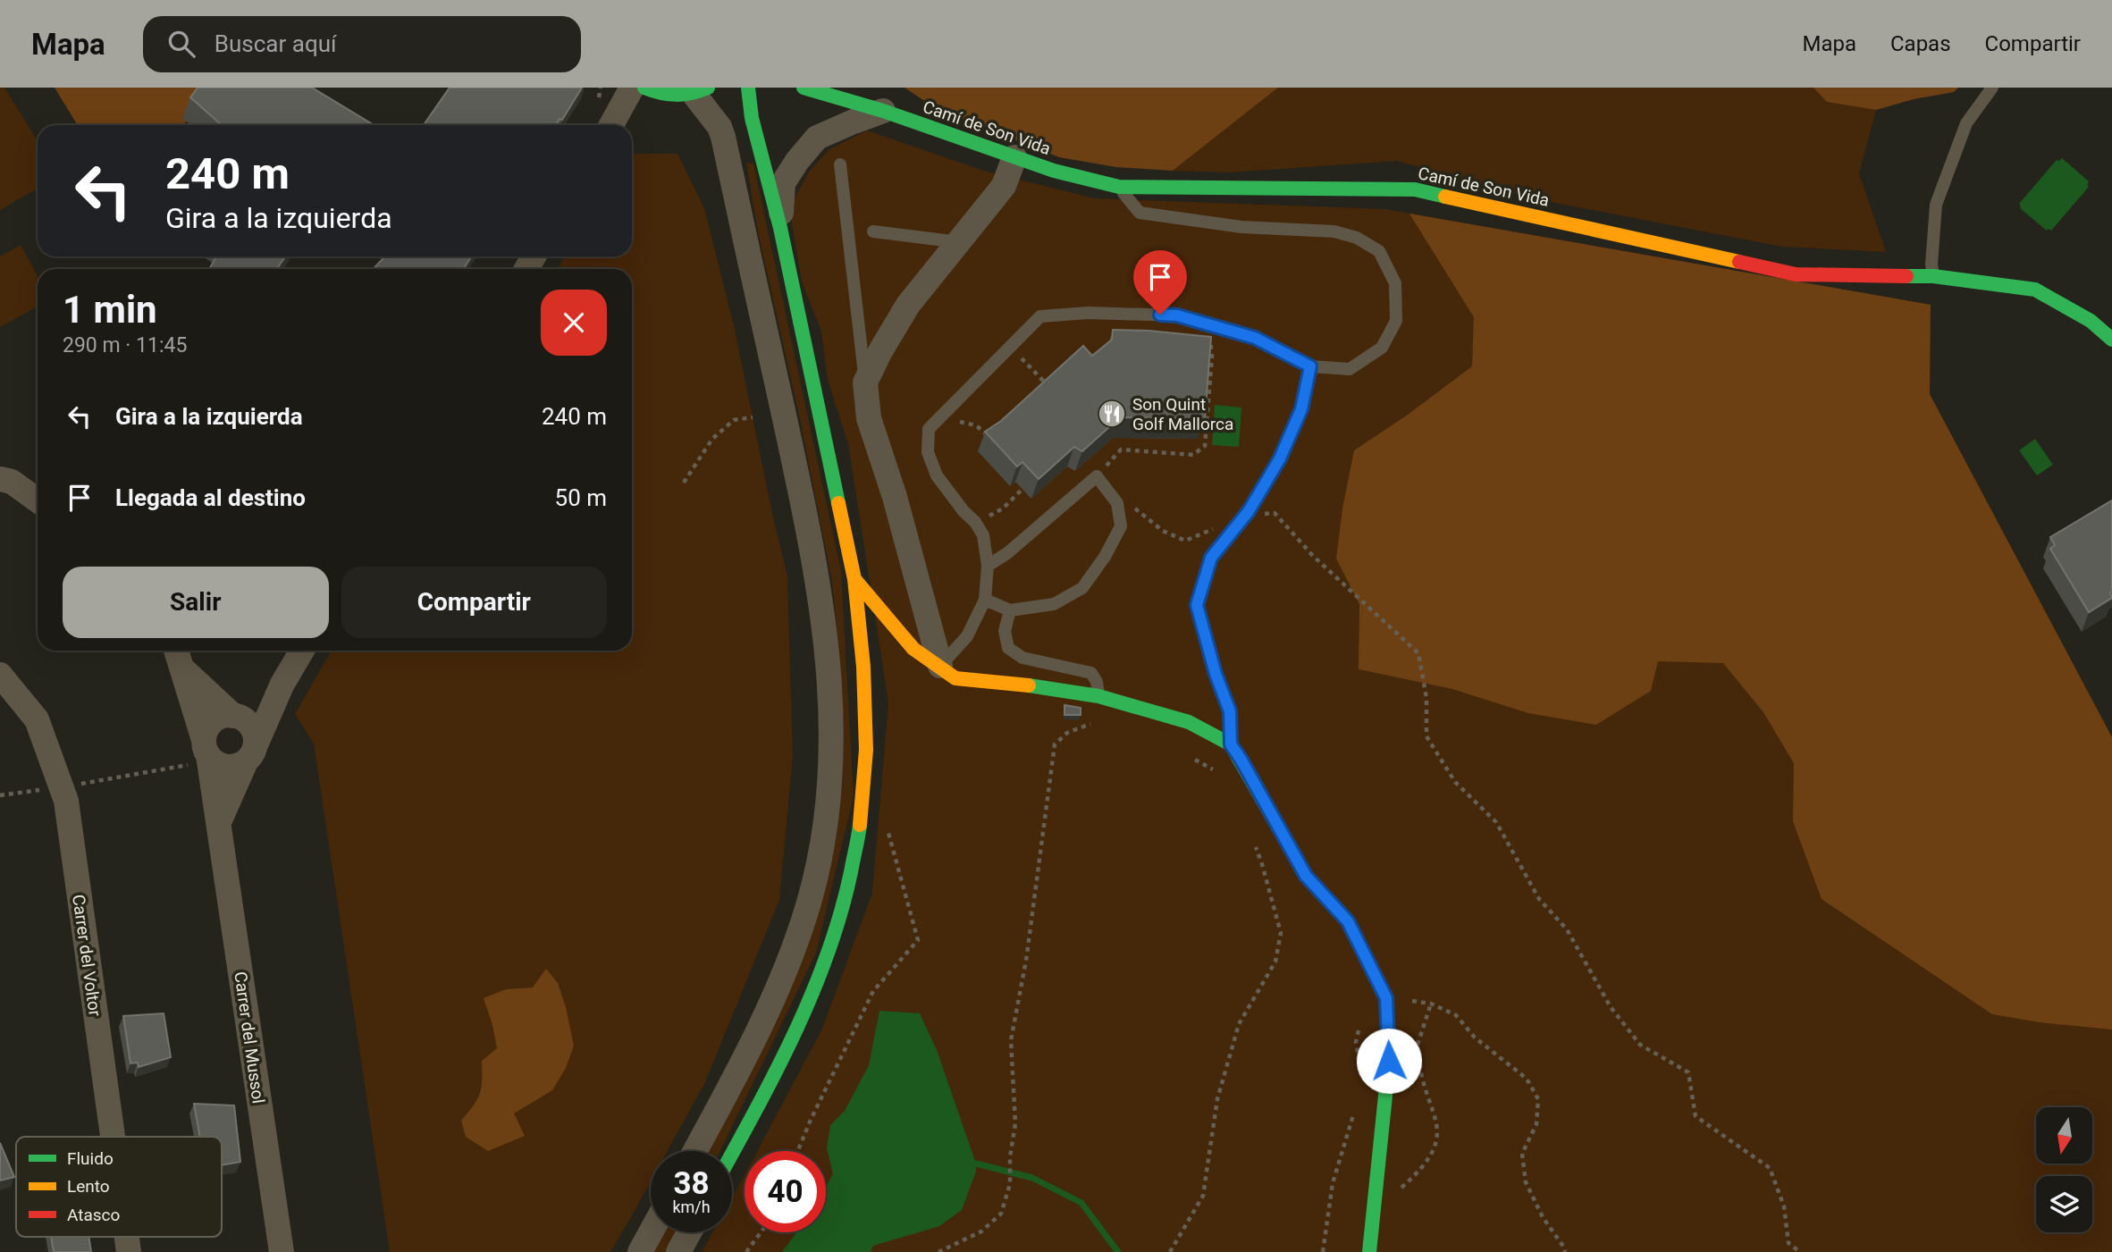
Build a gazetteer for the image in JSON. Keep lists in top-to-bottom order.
{
  "streets": {
    "street": ["Camí de Son Vida", "Carrer del Voltor", "Carrer del Mussol"]
  },
  "places": {
    "restaurant": ["Son Quint Golf Mallorca"]
  },
  "legend": ["Fluido", "Lento", "Atasco"],
  "north": "bottom",
  "page": {
    "header": "Mapa",
    "search": "Buscar aquí",
    "nav": ["Mapa", "Capas", "Compartir"],
    "turn": ["240 m", "Gira a la izquierda"],
    "heading": ["1 min", "290 m · 11:45"],
    "list": [
      {
        "name": "Gira a la izquierda",
        "value": "240 m"
      },
      {
        "name": "Llegada al destino",
        "value": "50 m"
      }
    ],
    "buttons": ["Salir", "Compartir"],
    "speed": "38 km/h",
    "limit": "40"
  }
}
